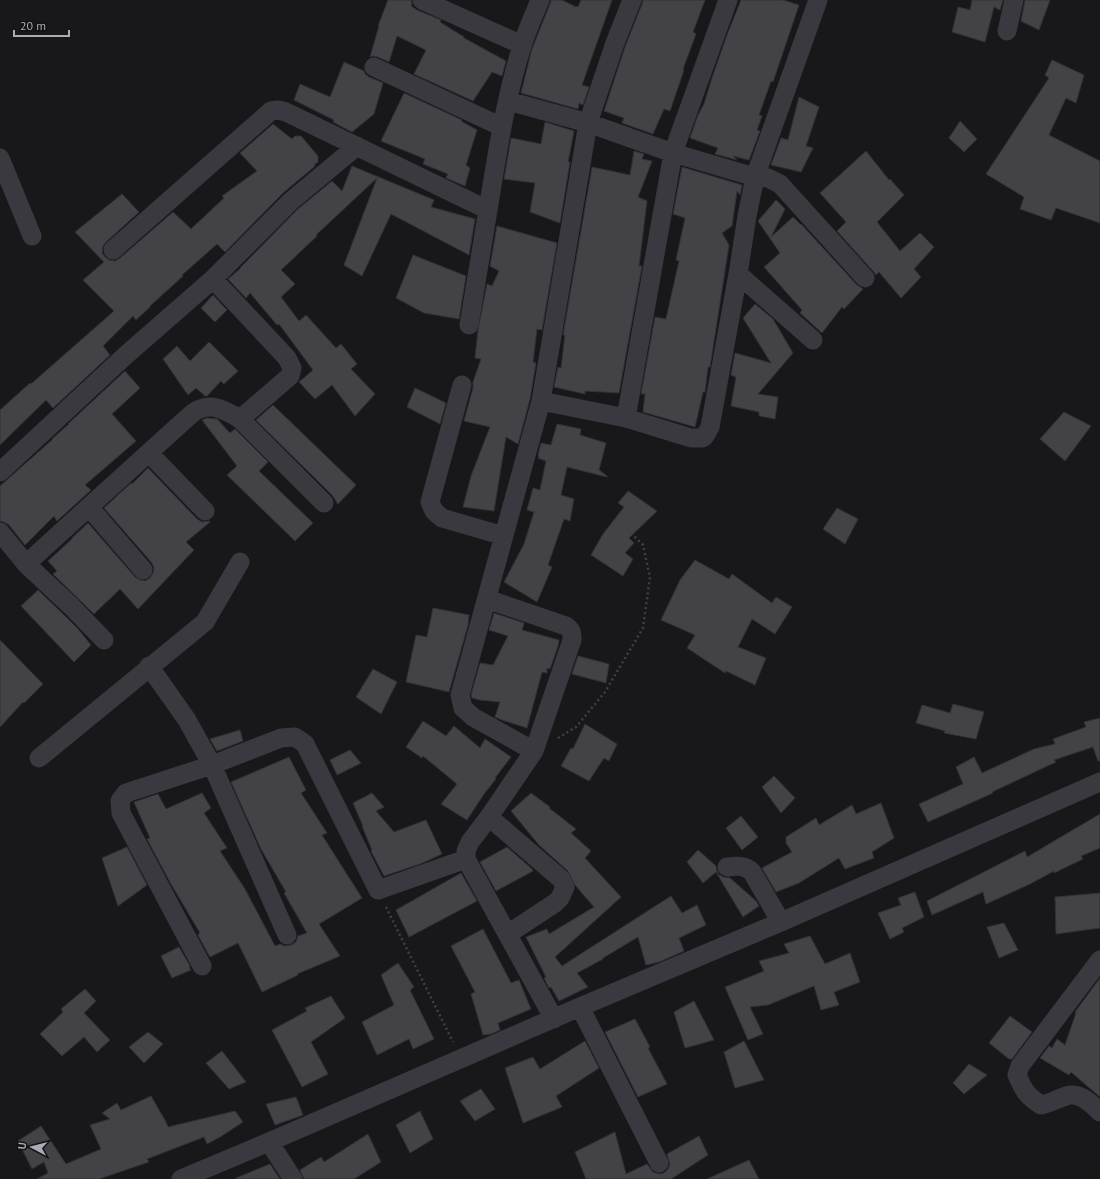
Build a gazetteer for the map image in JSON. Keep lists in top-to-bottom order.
{
  "scale_bar": "20 m",
  "north": "left"
}
